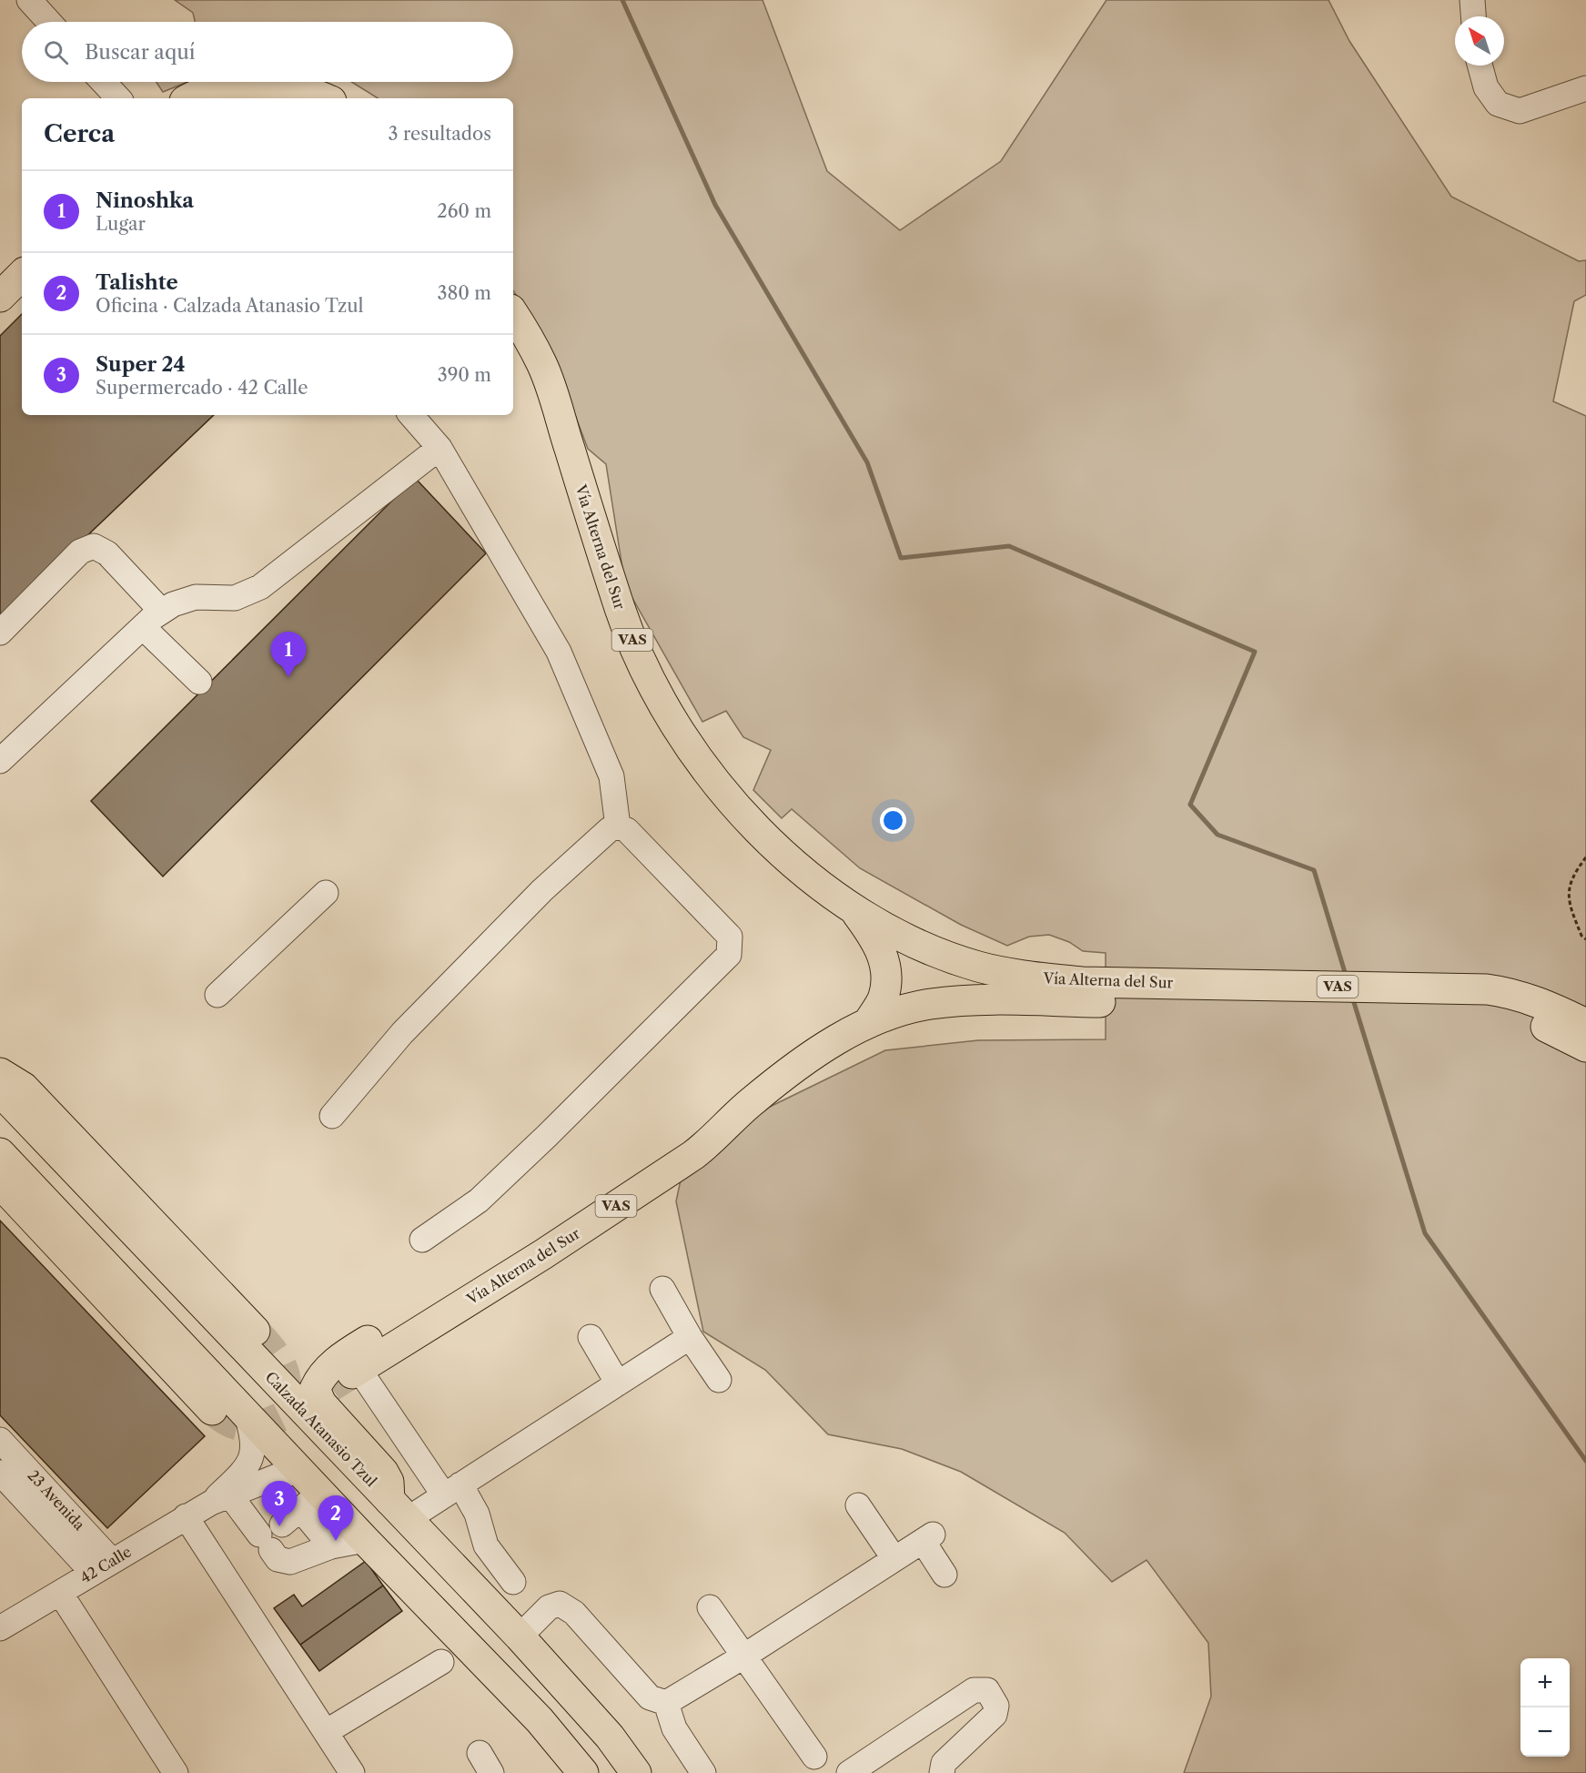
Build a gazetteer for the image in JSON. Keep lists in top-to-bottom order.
{
  "streets": {
    "main road": ["Vía Alterna del Sur", "VAS", "Calzada Atanasio Tzul"],
    "street": ["23 Avenida", "42 Calle"]
  },
  "crossings": [
    ["23 Avenida", "42 Calle"]
  ],
  "north": "top left",
  "page": {
    "search": "Buscar aquí",
    "heading": ["Cerca", "3 resultados"],
    "list": [
      {
        "mark": "1",
        "name": "Ninoshka",
        "note": "Lugar",
        "value": "260 m"
      },
      {
        "mark": "2",
        "name": "Talishte",
        "note": "Oficina · Calzada Atanasio Tzul",
        "value": "380 m"
      },
      {
        "mark": "3",
        "name": "Super 24",
        "note": "Supermercado · 42 Calle",
        "value": "390 m"
      }
    ],
    "pins": ["1", "3", "2"],
    "map_buttons": ["+", "−"]
  }
}
